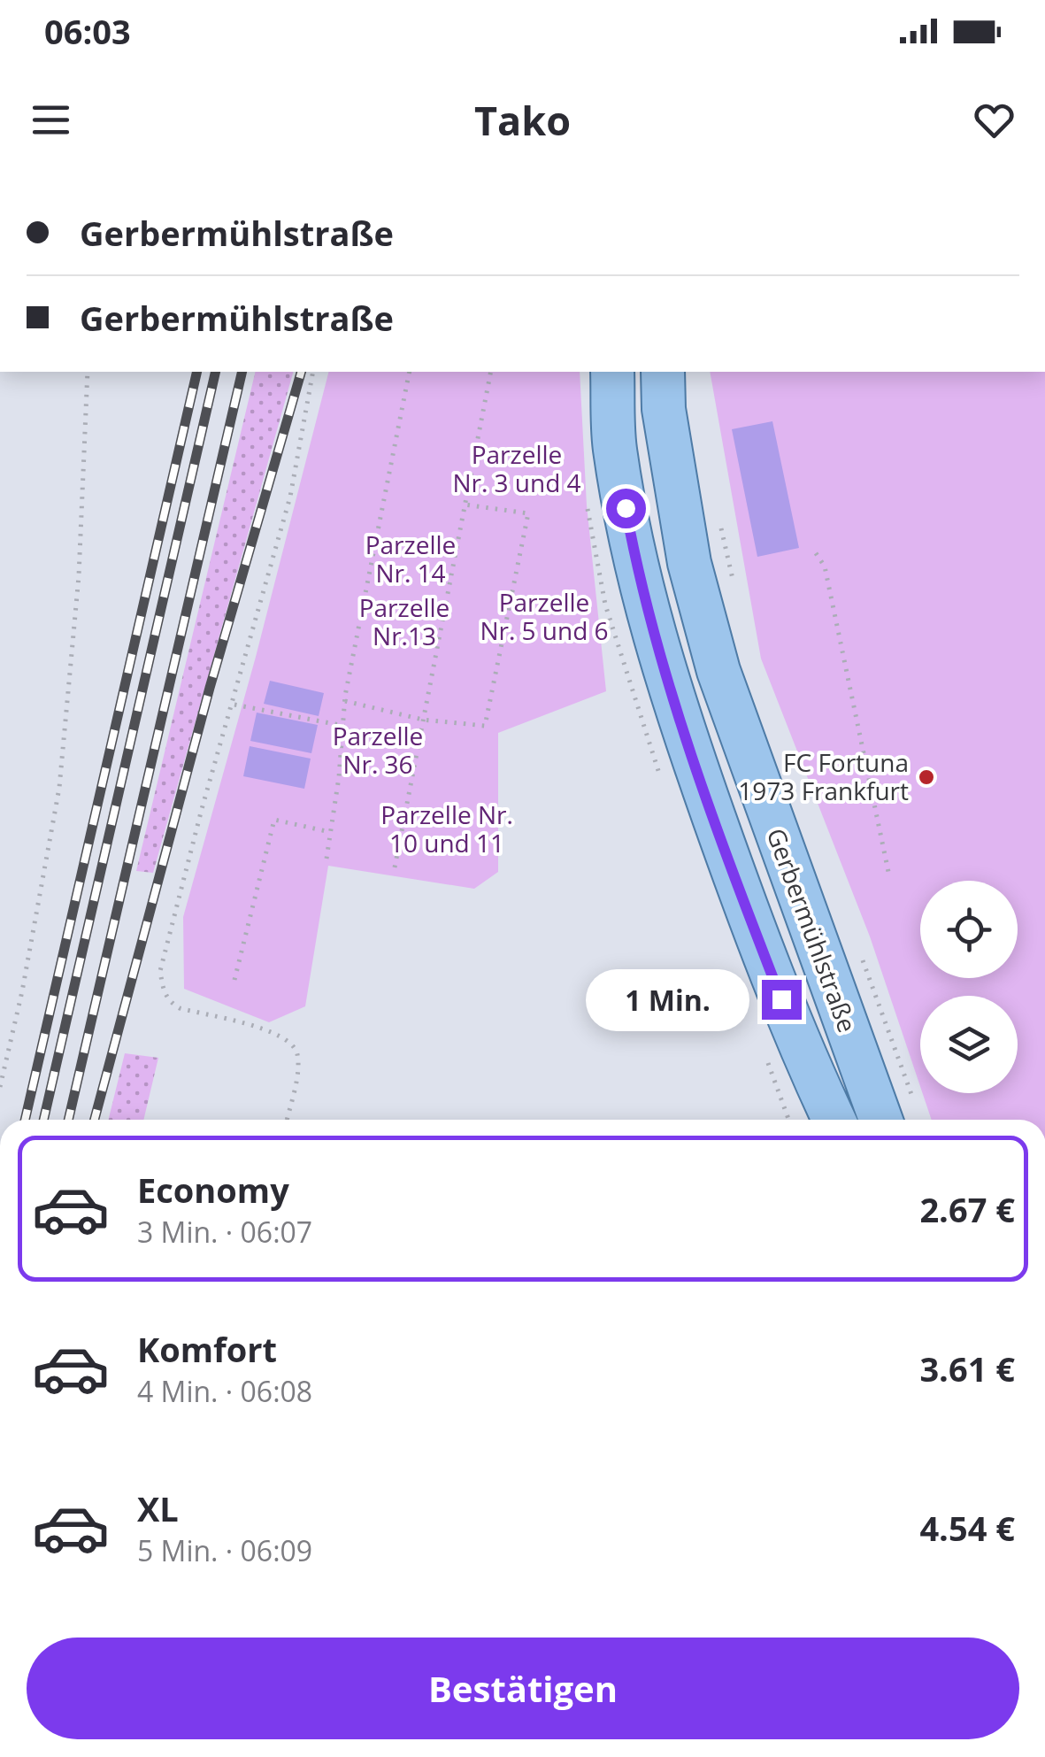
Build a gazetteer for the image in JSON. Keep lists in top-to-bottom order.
{
  "streets": {
    "main road": ["Gerbermühlstraße"]
  },
  "parks": [
    "Parzelle Nr. 3 und 4",
    "Parzelle Nr. 14",
    "Parzelle Nr. 5 und 6",
    "Parzelle Nr.13",
    "Parzelle Nr. 36",
    "Parzelle Nr. 10 und 11"
  ],
  "places": ["FC Fortuna 1973 Frankfurt"],
  "page": {
    "status": "06:03",
    "header": "Tako",
    "banner": ["Gerbermühlstraße", "Gerbermühlstraße"],
    "bubble": "1 Min.",
    "list": [
      {
        "name": "Economy",
        "note": "3 Min. · 06:07",
        "value": "2.67 €"
      },
      {
        "name": "Komfort",
        "note": "4 Min. · 06:08",
        "value": "3.61 €"
      },
      {
        "name": "XL",
        "note": "5 Min. · 06:09",
        "value": "4.54 €"
      }
    ],
    "buttons": "Bestätigen"
  }
}
